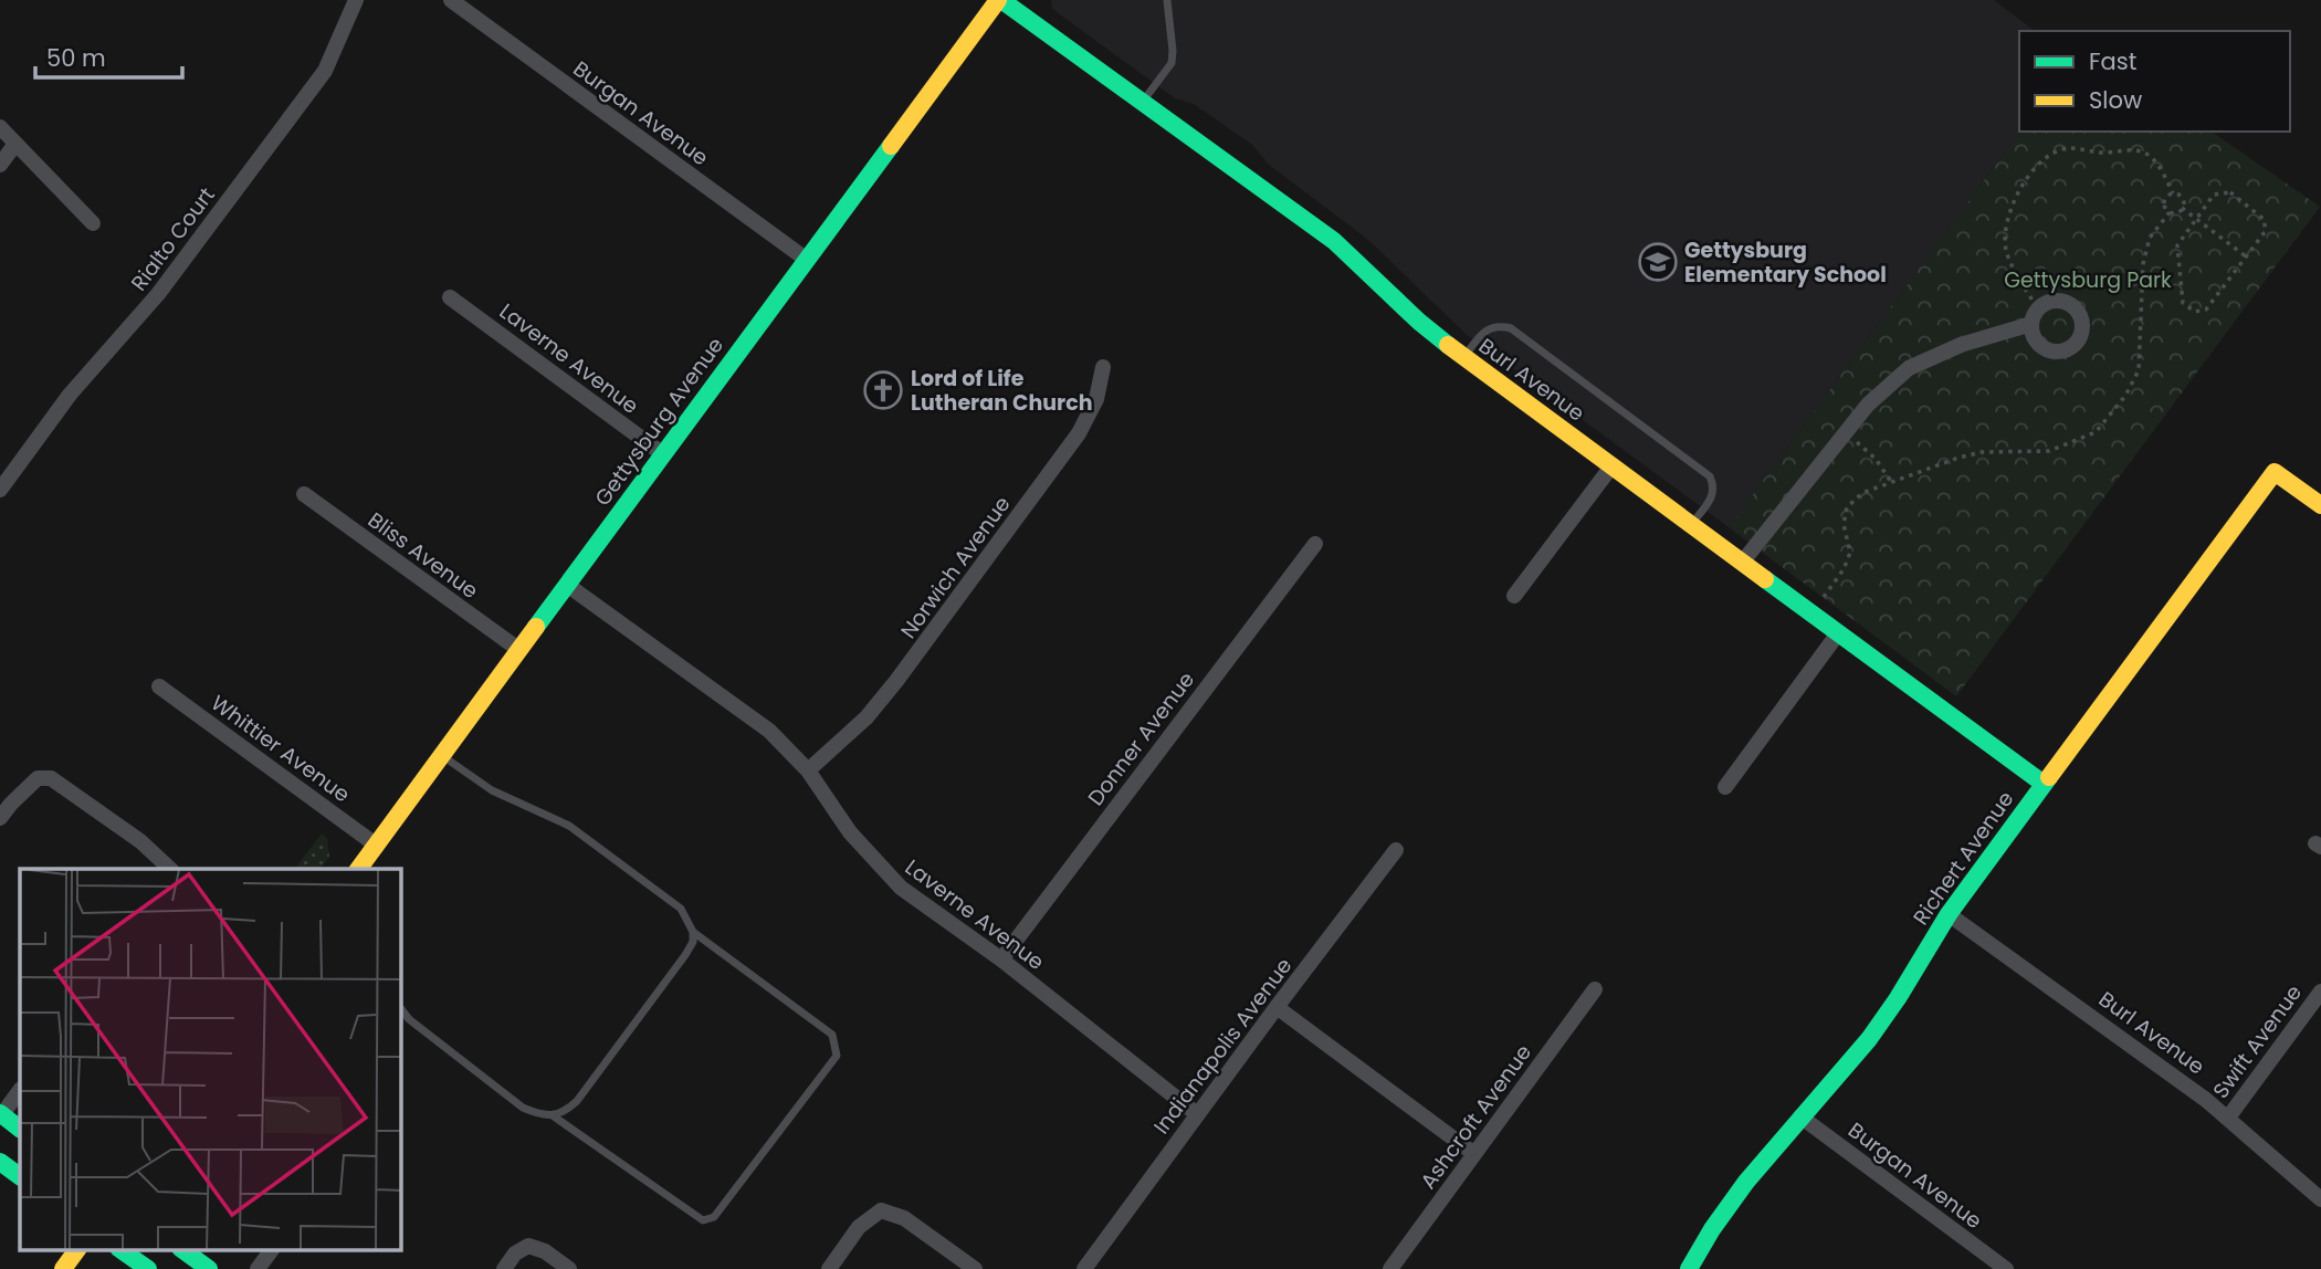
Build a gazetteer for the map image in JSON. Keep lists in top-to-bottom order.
{
  "streets": {
    "street": [
      "Burgan Avenue",
      "Rialto Court",
      "Laverne Avenue",
      "Burl Avenue",
      "Gettysburg Avenue",
      "Bliss Avenue",
      "Norwich Avenue",
      "Donner Avenue",
      "Whittier Avenue",
      "Richert Avenue",
      "Swift Avenue",
      "Indianapolis Avenue",
      "Ashcroft Avenue"
    ]
  },
  "crossings": [
    ["Burgan Avenue", "Gettysburg Avenue"],
    ["Burgan Avenue", "Richert Avenue"],
    ["Laverne Avenue", "Gettysburg Avenue"],
    ["Laverne Avenue", "Norwich Avenue"],
    ["Laverne Avenue", "Donner Avenue"],
    ["Laverne Avenue", "Indianapolis Avenue"],
    ["Burl Avenue", "Gettysburg Avenue"],
    ["Burl Avenue", "Richert Avenue"],
    ["Burl Avenue", "Swift Avenue"],
    ["Gettysburg Avenue", "Bliss Avenue"],
    ["Gettysburg Avenue", "Whittier Avenue"]
  ],
  "parks": ["Gettysburg Park"],
  "places": {
    "school or university": ["Gettysburg Elementary School"],
    "church": ["Lord of Life Lutheran Church"]
  },
  "legend": ["Fast", "Slow"],
  "scale_bar": "50 m"
}
